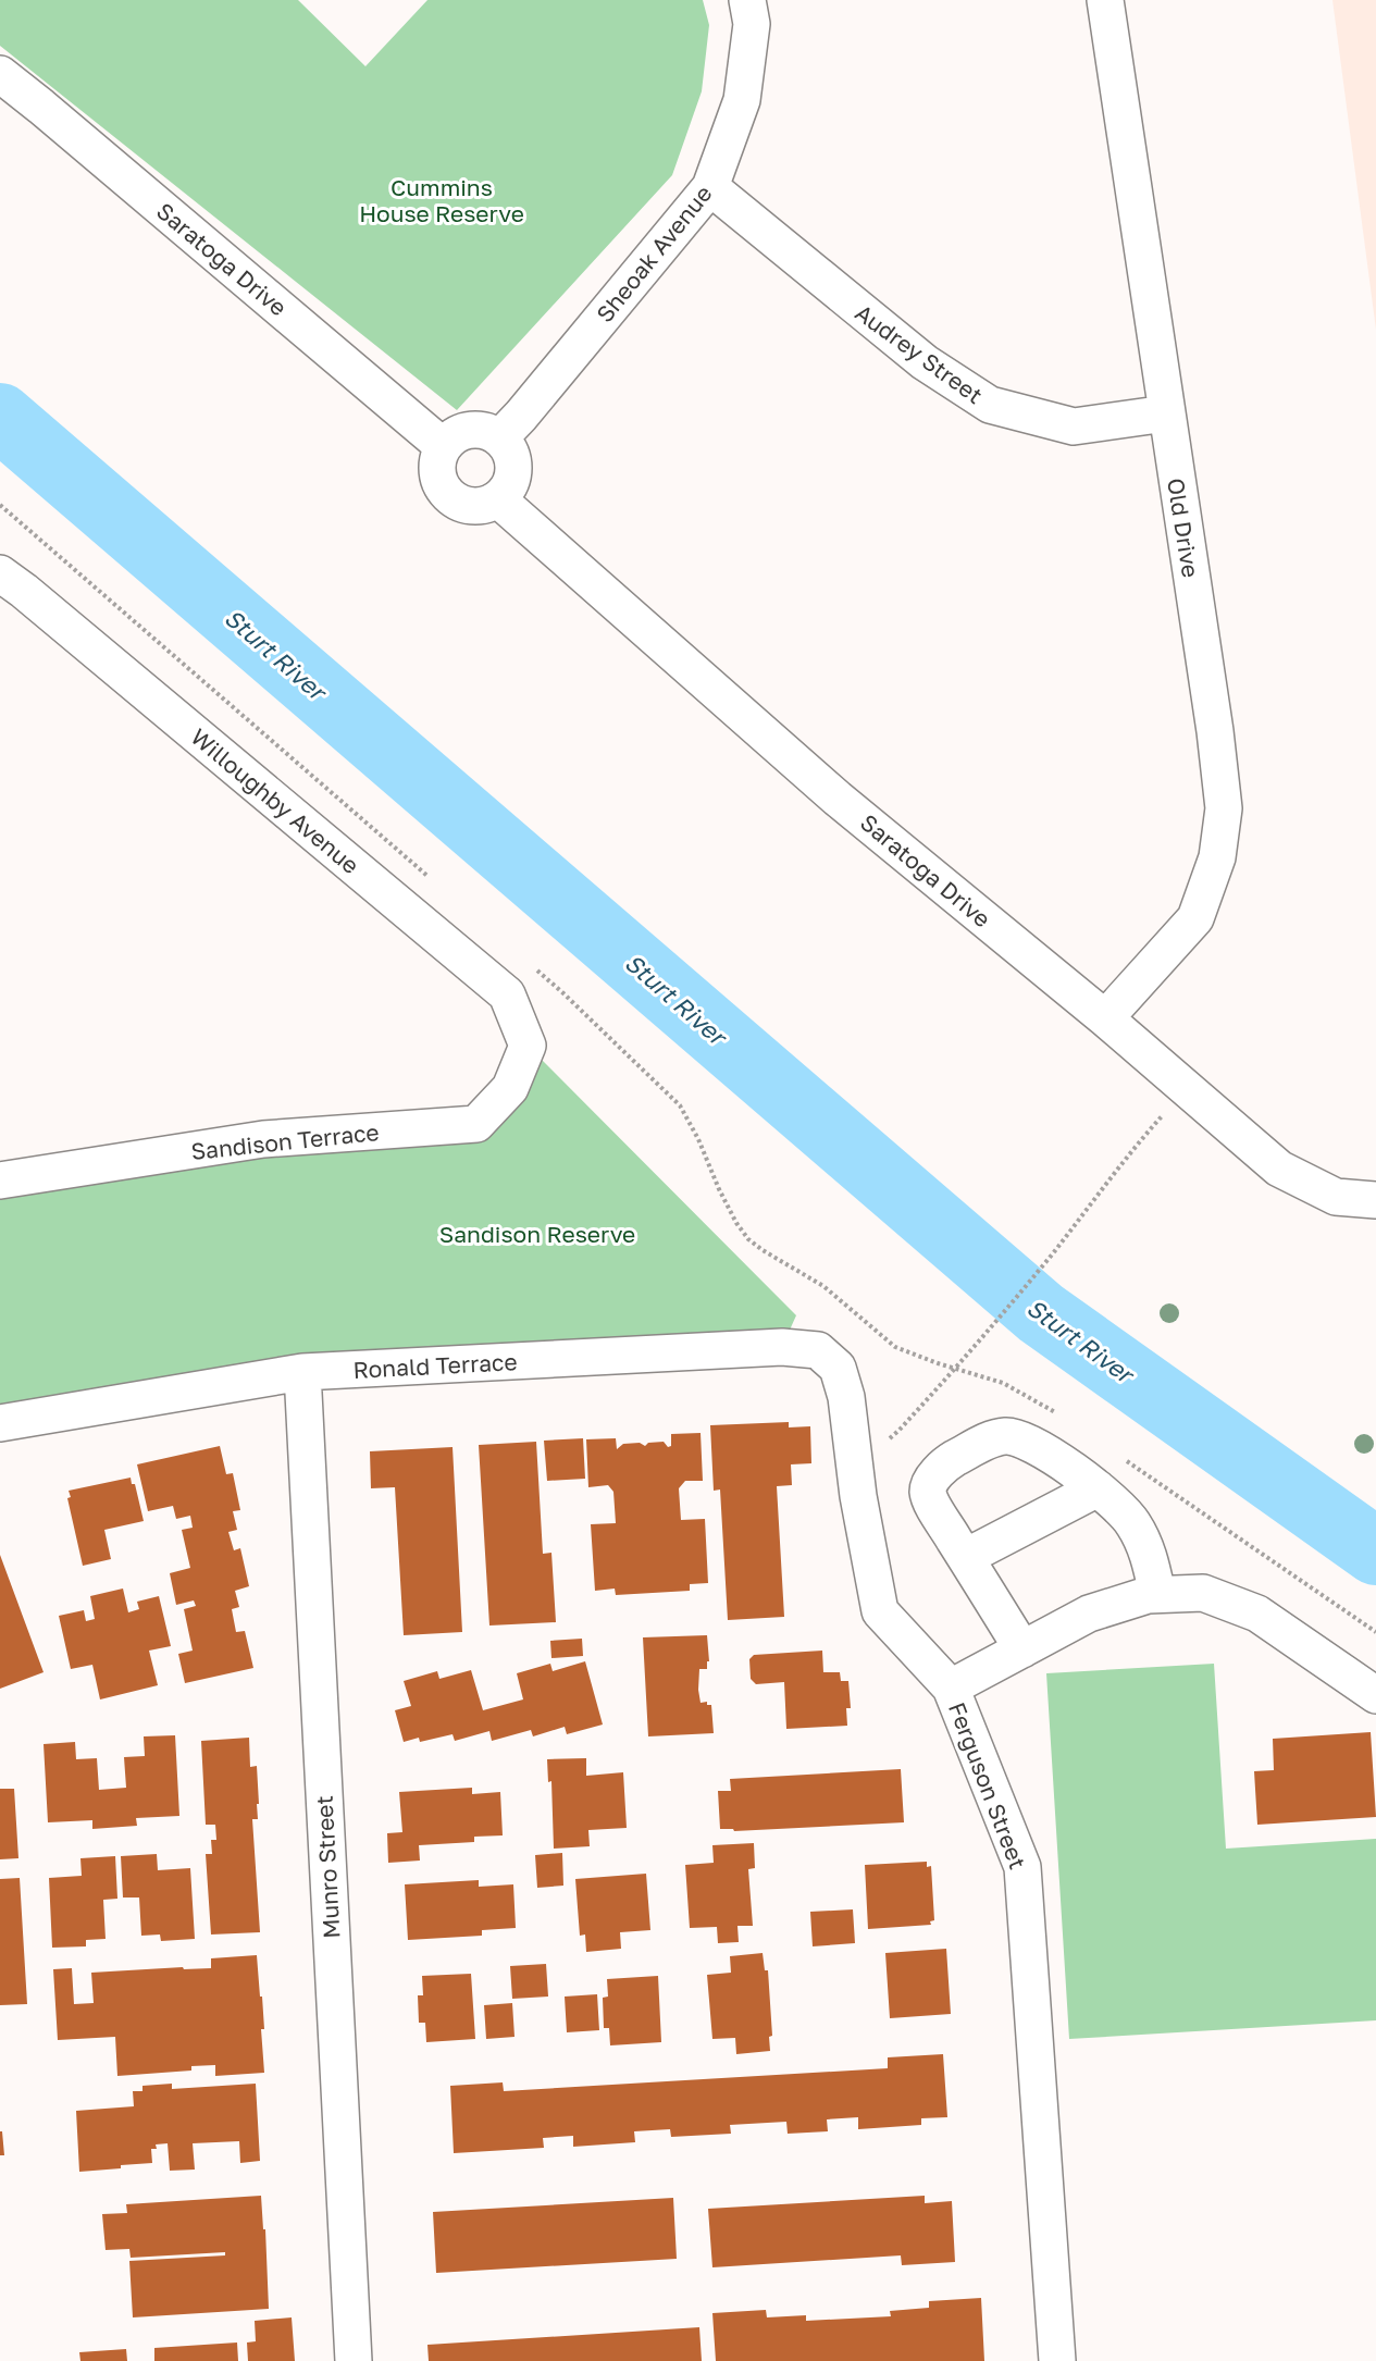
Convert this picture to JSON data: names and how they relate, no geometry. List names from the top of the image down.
{
  "streets": {
    "street": [
      "Sheoak Avenue",
      "Saratoga Drive",
      "Audrey Street",
      "Old Drive",
      "Willoughby Avenue",
      "Sandison Terrace",
      "Ronald Terrace",
      "Ferguson Street",
      "Munro Street"
    ]
  },
  "crossings": [
    ["Sheoak Avenue", "Saratoga Drive"],
    ["Sheoak Avenue", "Audrey Street"],
    ["Saratoga Drive", "Old Drive"],
    ["Audrey Street", "Old Drive"],
    ["Willoughby Avenue", "Sandison Terrace"],
    ["Ronald Terrace", "Ferguson Street"],
    ["Ronald Terrace", "Munro Street"]
  ],
  "water": ["Sturt River"],
  "parks": ["Cummins House Reserve", "Sandison Reserve"]
}
